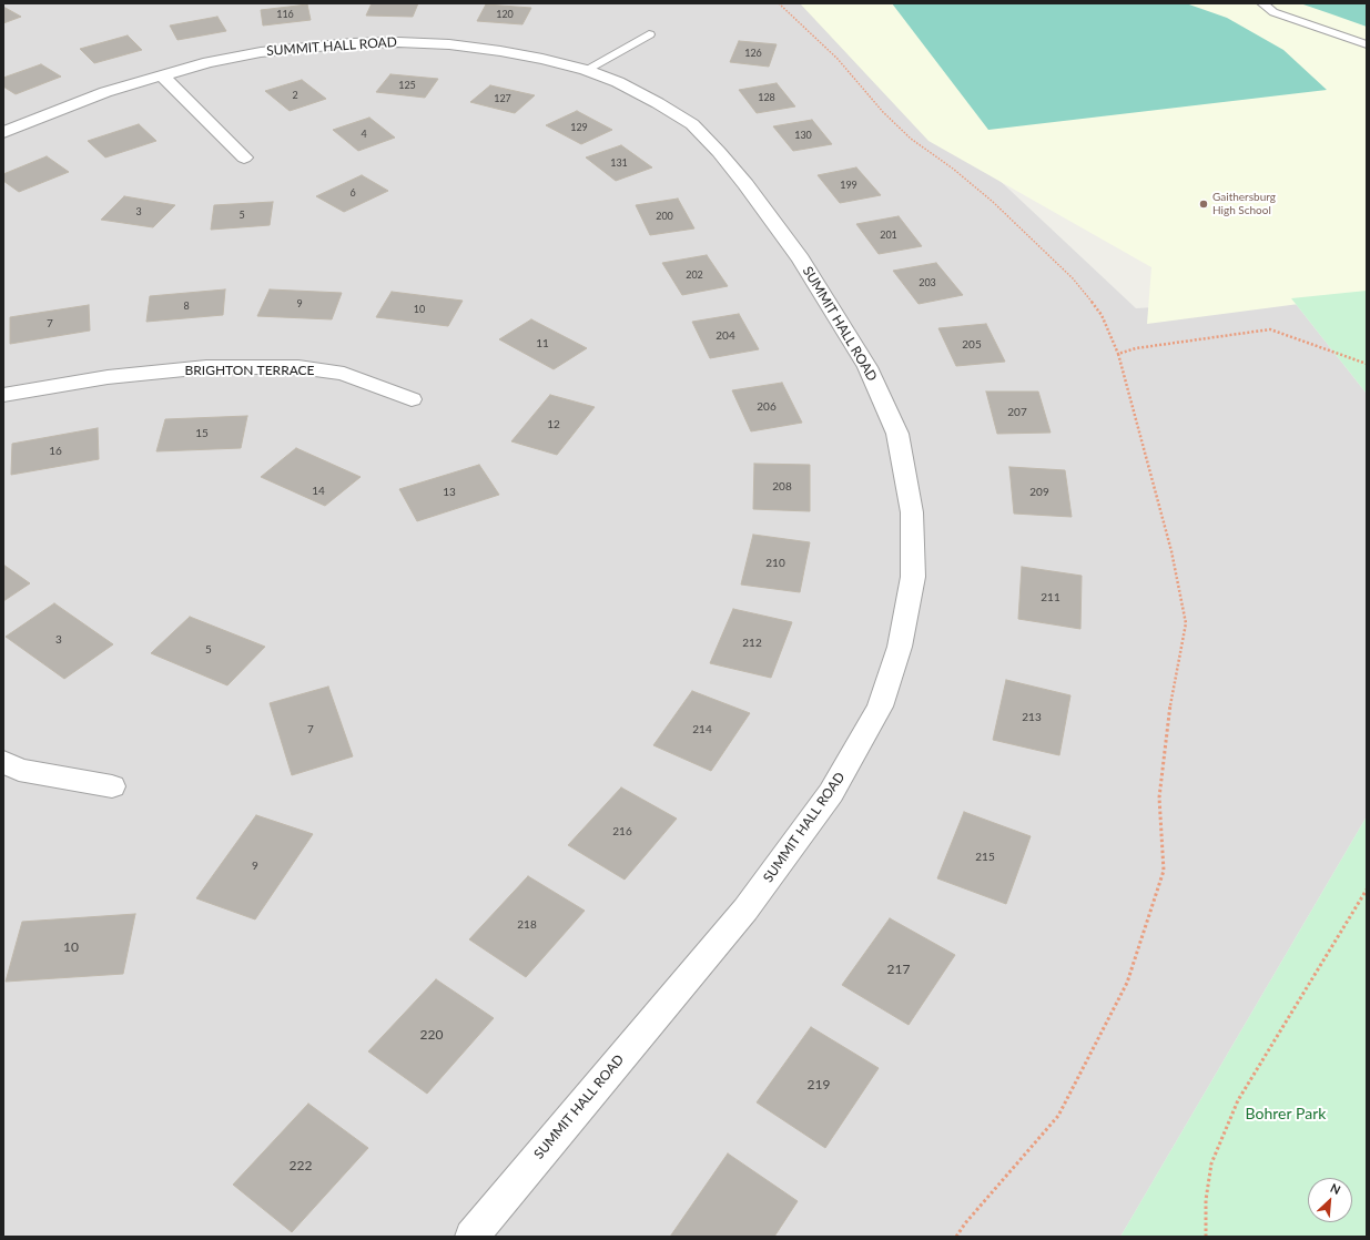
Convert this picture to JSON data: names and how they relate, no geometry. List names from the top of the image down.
{
  "streets": {
    "street": ["SUMMIT HALL ROAD", "BRIGHTON TERRACE"]
  },
  "parks": ["Bohrer Park"],
  "places": ["Gaithersburg High School"],
  "house_numbers": [
    "116",
    "120",
    "126",
    "125",
    "2",
    "128",
    "127",
    "129",
    "4",
    "130",
    "131",
    "199",
    "6",
    "3",
    "5",
    "200",
    "201",
    "202",
    "203",
    "9",
    "8",
    "10",
    "7",
    "204",
    "11",
    "205",
    "206",
    "207",
    "12",
    "15",
    "16",
    "208",
    "14",
    "13",
    "209",
    "210",
    "211",
    "3",
    "212",
    "5",
    "213",
    "7",
    "214",
    "216",
    "215",
    "9",
    "218",
    "10",
    "217",
    "220",
    "219",
    "222"
  ],
  "north": "top right"
}
